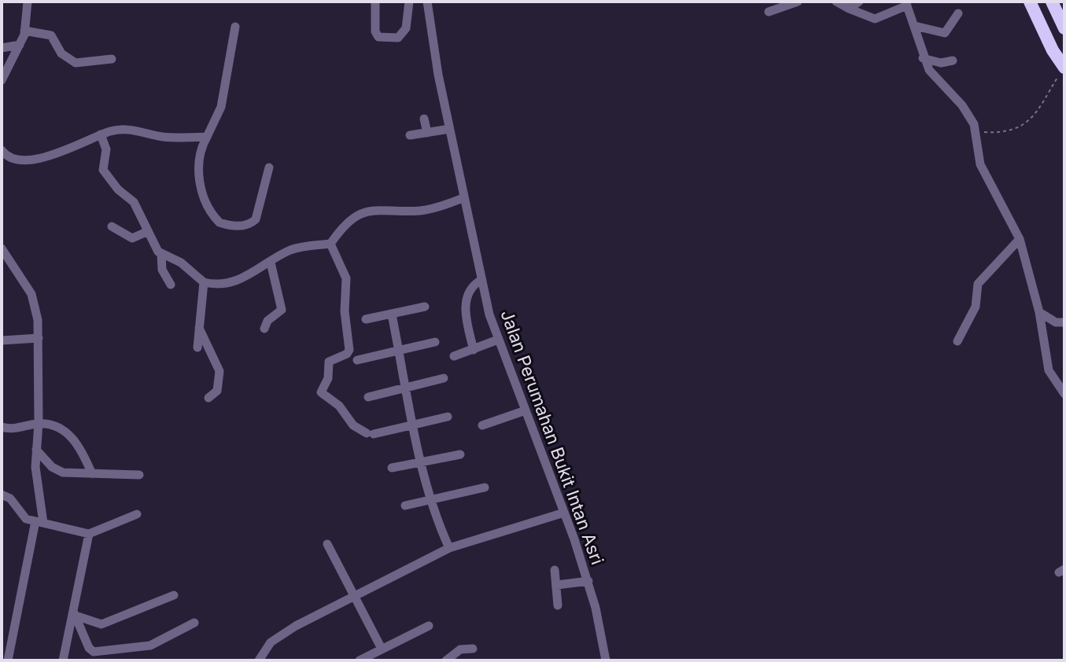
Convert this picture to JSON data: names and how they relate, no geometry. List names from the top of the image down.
{
  "streets": {
    "street": ["Jalan Perumahan Bukit Intan Asri"]
  }
}
